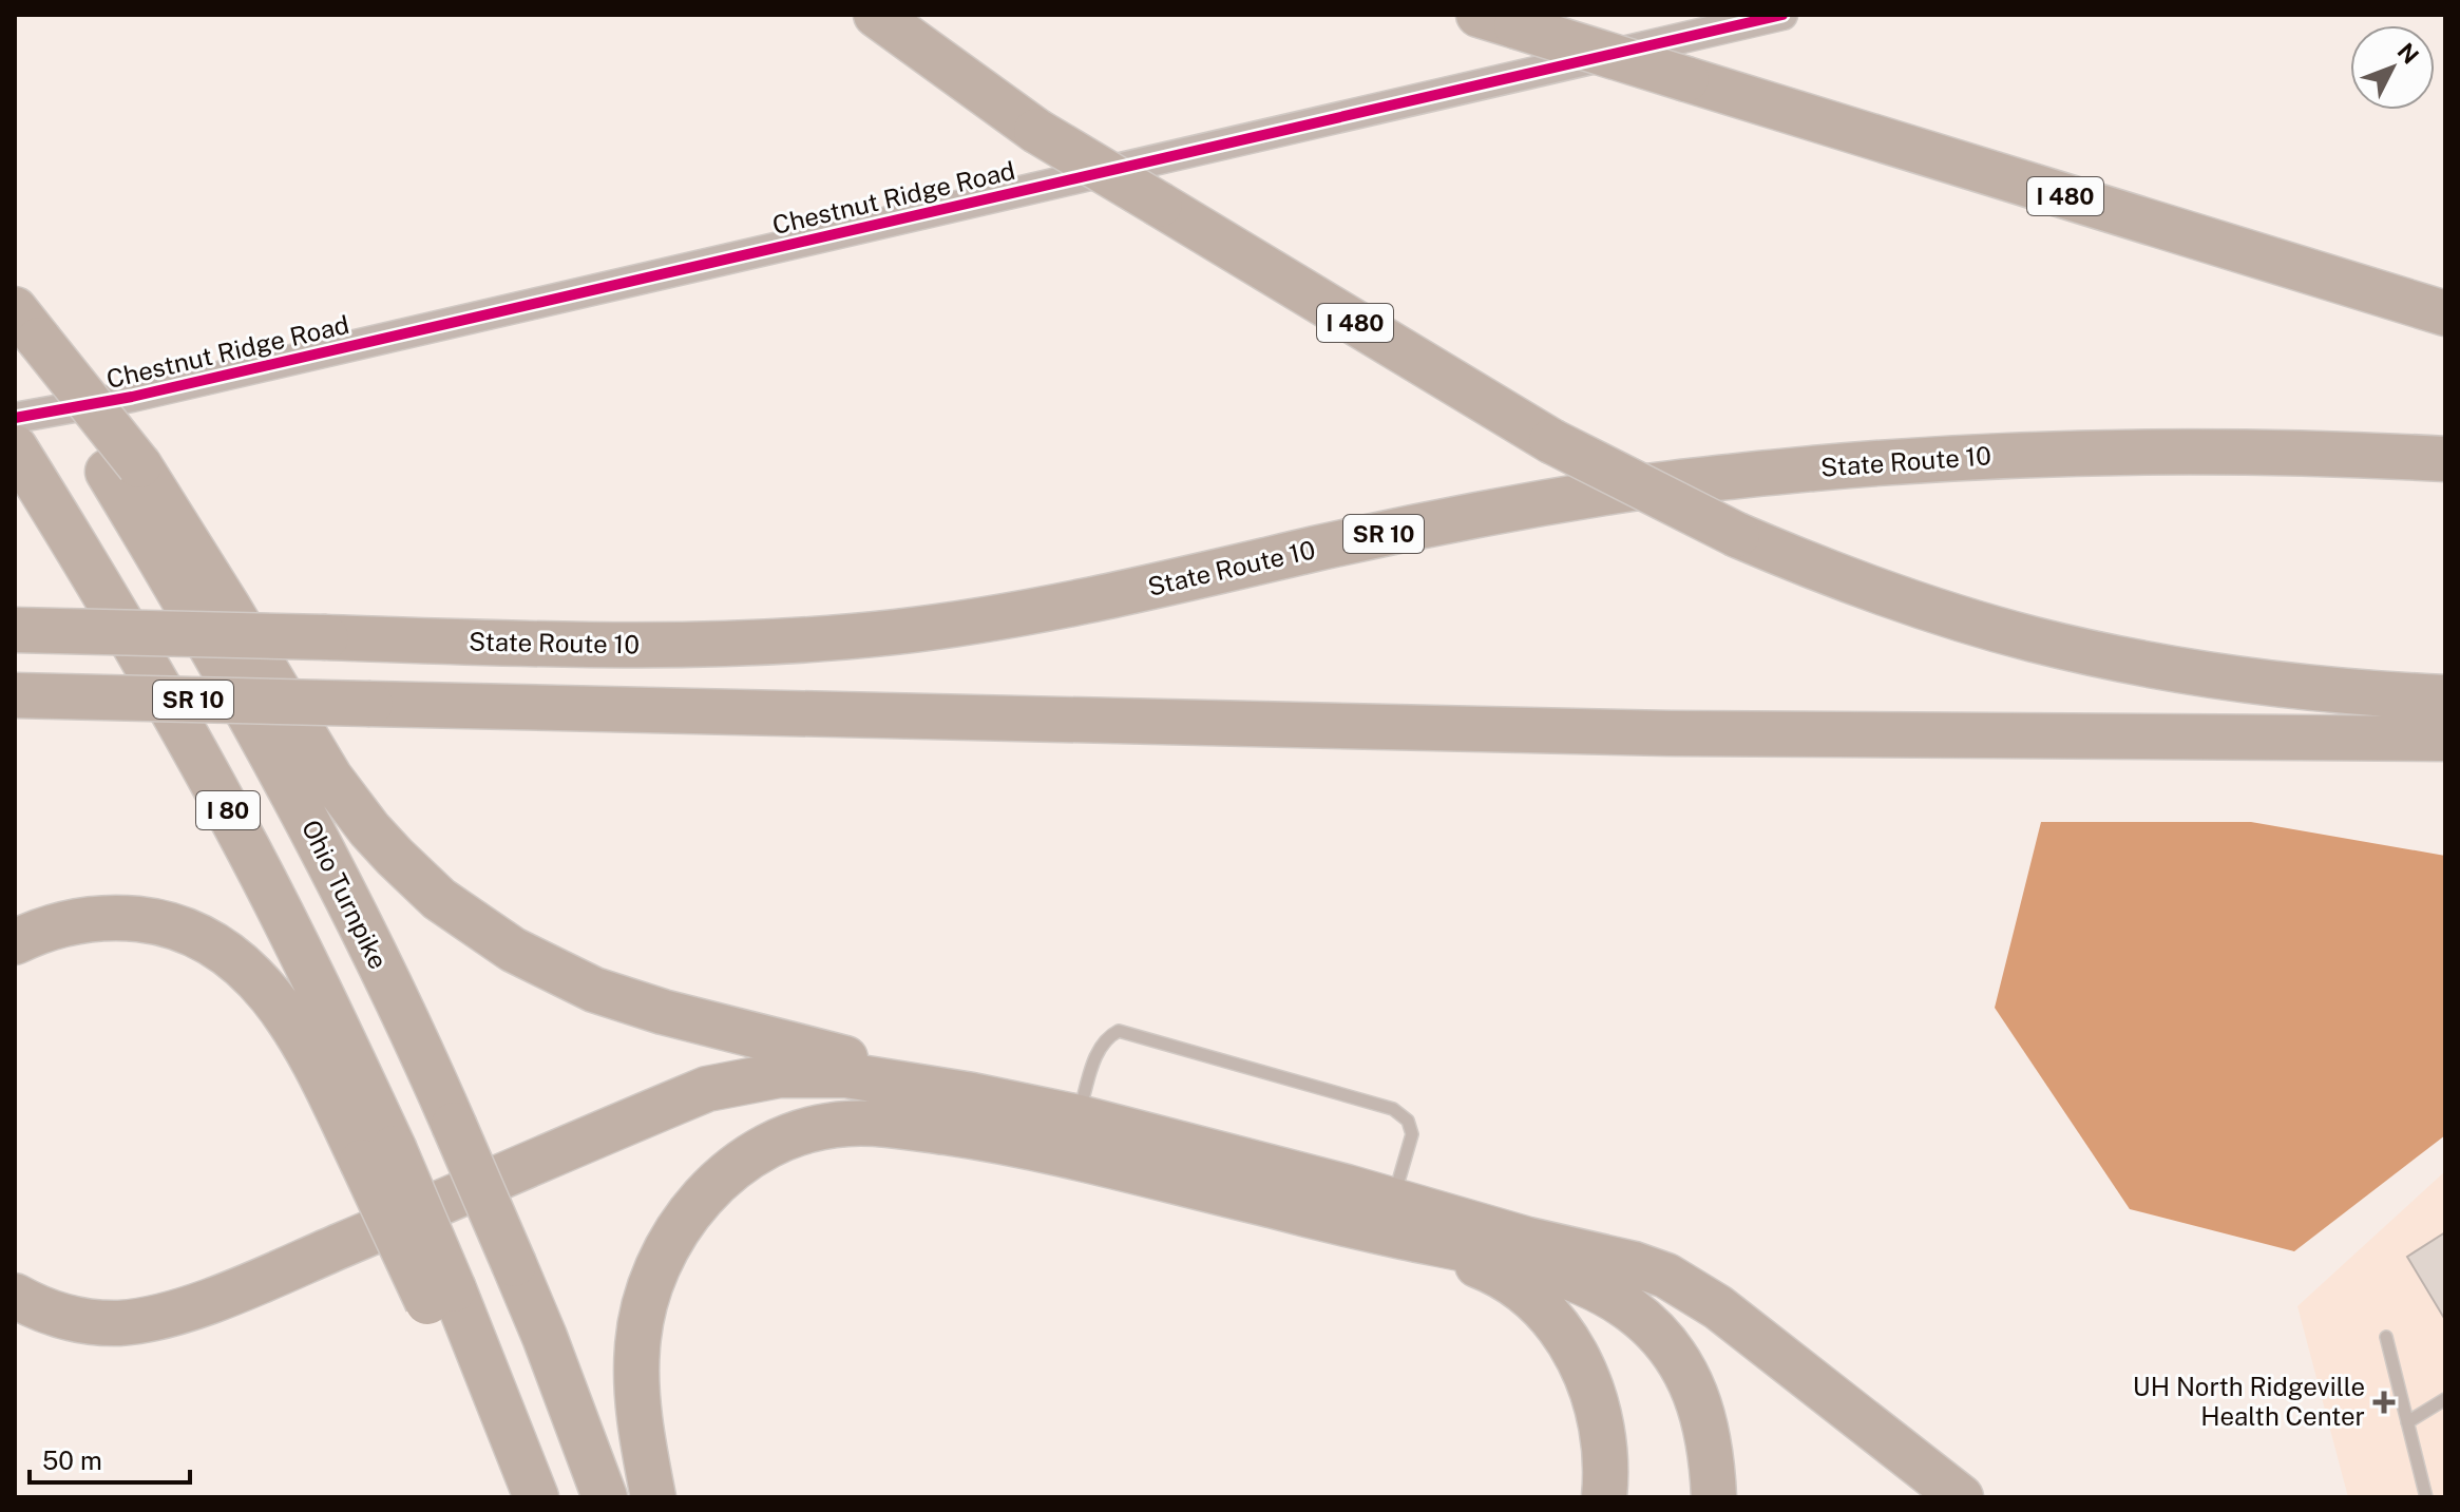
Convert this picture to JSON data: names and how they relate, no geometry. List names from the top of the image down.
{
  "streets": {
    "highway": [
      "I 480",
      "State Route 10",
      "SR 10",
      "I 80",
      "Ohio Turnpike"
    ],
    "street": ["Chestnut Ridge Road"]
  },
  "places": {
    "health": ["UH North Ridgeville Health Center"]
  },
  "scale_bar": "50 m",
  "north": "top right"
}
